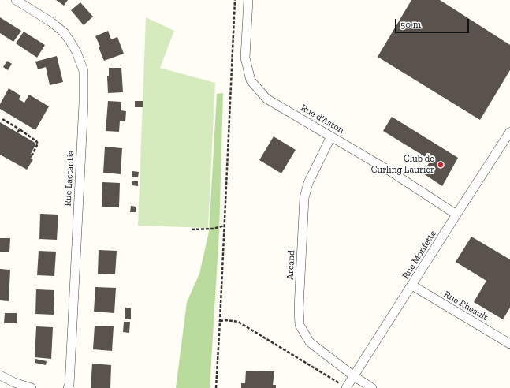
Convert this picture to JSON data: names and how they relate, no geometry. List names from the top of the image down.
{
  "streets": {
    "street": [
      "Rue d'Aston",
      "Rue Lactantia",
      "Rue Monfette",
      "Arcand",
      "Rue Rheault"
    ]
  },
  "crossings": [
    ["Rue d'Aston", "Rue Monfette"],
    ["Rue d'Aston", "Arcand"],
    ["Rue Monfette", "Arcand"],
    ["Rue Monfette", "Rue Rheault"]
  ],
  "places": ["Club de Curling Laurier"],
  "scale_bar": "50 m"
}
